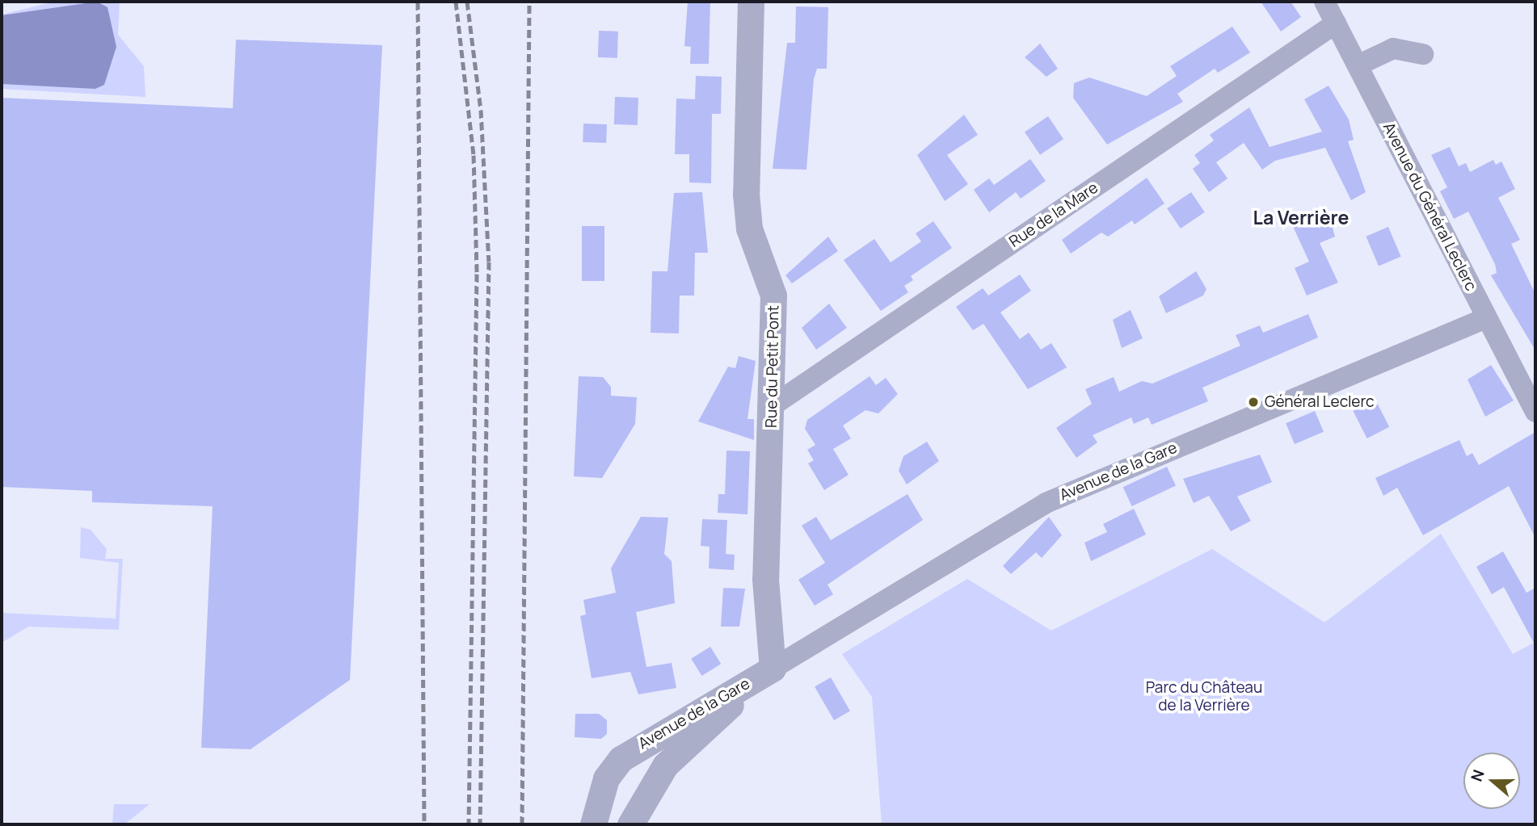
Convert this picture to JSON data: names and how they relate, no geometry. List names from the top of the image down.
{
  "streets": {
    "street": [
      "Avenue du Général Leclerc",
      "Rue de la Mare",
      "Rue du Petit Pont",
      "Avenue de la Gare"
    ]
  },
  "crossings": [
    ["Avenue du Général Leclerc", "Rue de la Mare"],
    ["Avenue du Général Leclerc", "Avenue de la Gare"],
    ["Rue de la Mare", "Rue du Petit Pont"],
    ["Rue du Petit Pont", "Avenue de la Gare"]
  ],
  "districts": ["La Verrière"],
  "parks": ["Parc du Château de la Verrière"],
  "places": ["Général Leclerc"],
  "north": "left"
}
